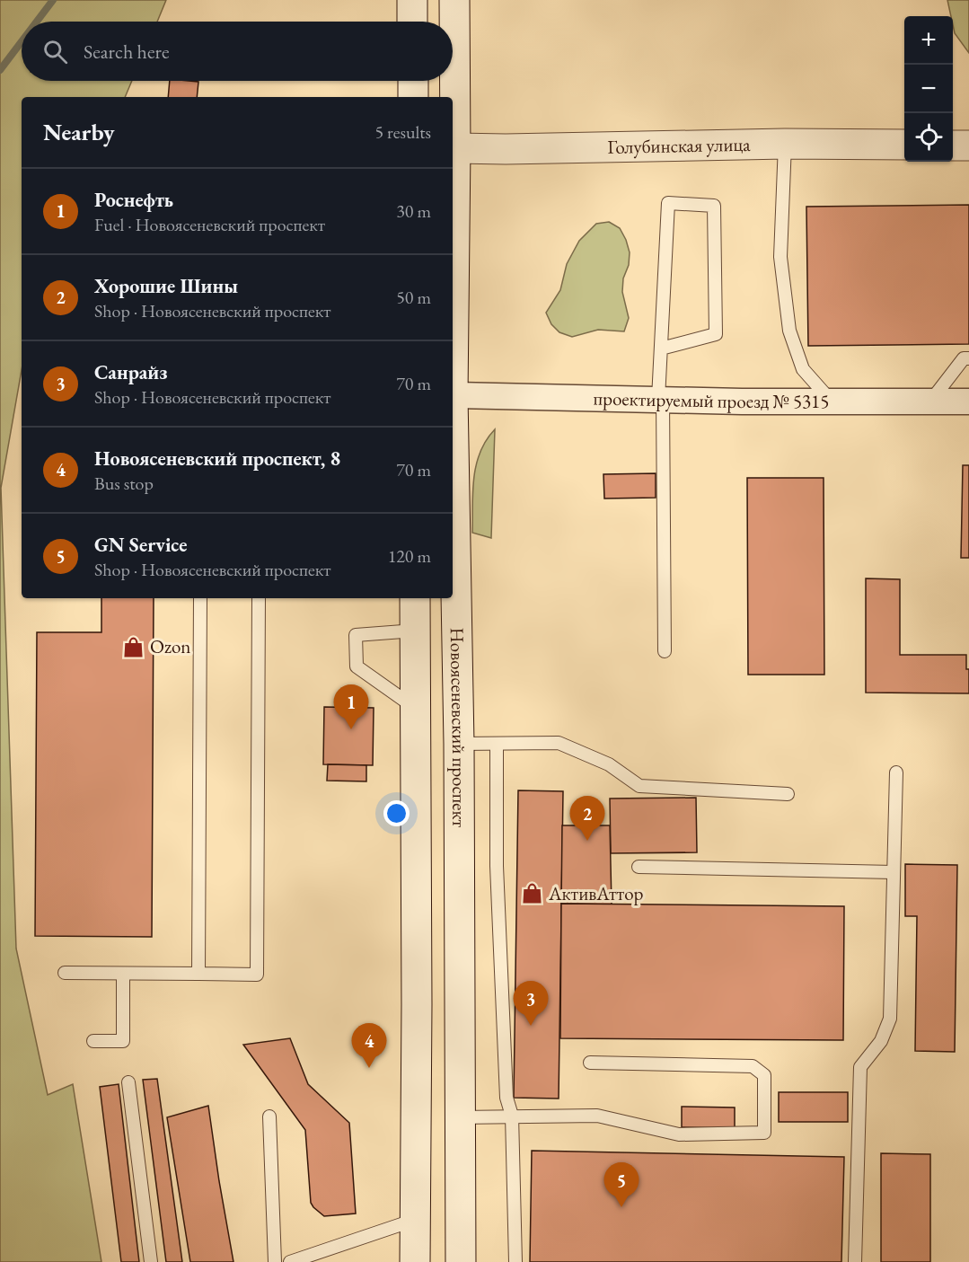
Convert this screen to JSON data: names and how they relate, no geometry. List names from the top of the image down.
{
  "streets": {
    "main road": ["Голубинская улица", "Новоясеневский проспект"],
    "street": ["проектируемый проезд № 5315"]
  },
  "crossings": [
    ["Голубинская улица", "Новоясеневский проспект"],
    ["проектируемый проезд № 5315", "Новоясеневский проспект"]
  ],
  "places": {
    "shop": ["Ozon", "АктивАттор"]
  },
  "page": {
    "map_buttons": ["+", "−"],
    "search": "Search here",
    "heading": ["Nearby", "5 results"],
    "list": [
      {
        "mark": "1",
        "name": "Роснефть",
        "note": "Fuel · Новоясеневский проспект",
        "value": "30 m"
      },
      {
        "mark": "2",
        "name": "Хорошие Шины",
        "note": "Shop · Новоясеневский проспект",
        "value": "50 m"
      },
      {
        "mark": "3",
        "name": "Санрайз",
        "note": "Shop · Новоясеневский проспект",
        "value": "70 m"
      },
      {
        "mark": "4",
        "name": "Новоясеневский проспект, 8",
        "note": "Bus stop",
        "value": "70 m"
      },
      {
        "mark": "5",
        "name": "GN Service",
        "note": "Shop · Новоясеневский проспект",
        "value": "120 m"
      }
    ],
    "pins": [
      "1",
      "2",
      "3",
      "4",
      "5"
    ]
  }
}
